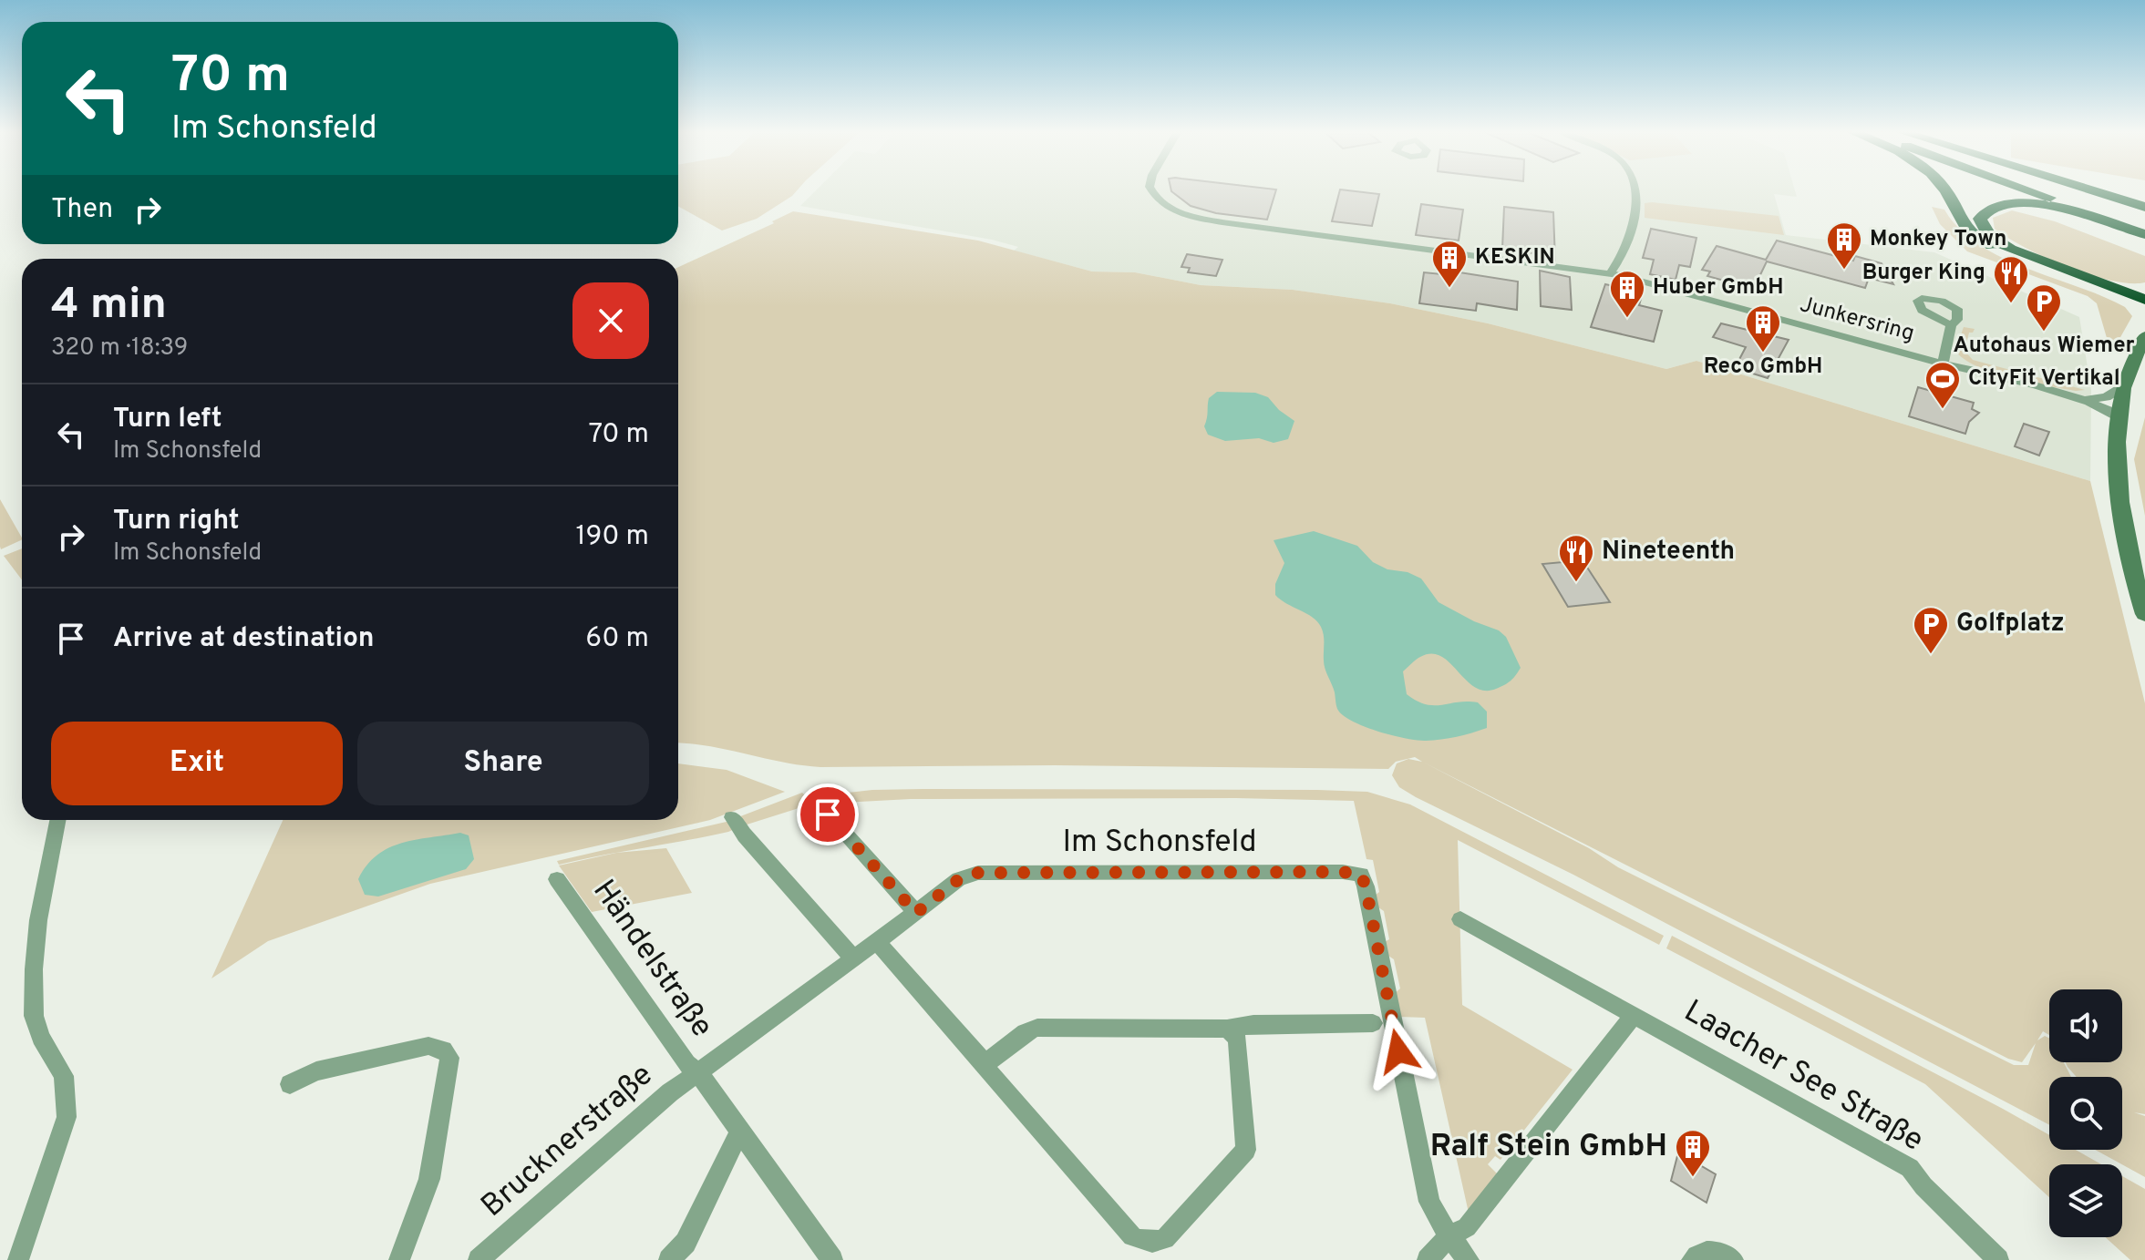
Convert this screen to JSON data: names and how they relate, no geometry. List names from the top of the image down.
{
  "streets": {
    "street": [
      "Junkersring",
      "Im Schonsfeld",
      "Händelstraße",
      "Laacher See Straße",
      "Brucknerstraße"
    ]
  },
  "crossings": [
    ["Im Schonsfeld", "Händelstraße"],
    ["Händelstraße", "Brucknerstraße"]
  ],
  "places": {
    "building": [
      "Monkey Town",
      "KESKIN",
      "Huber GmbH",
      "Reco GmbH",
      "Ralf Stein GmbH"
    ],
    "restaurant": ["Burger King", "Nineteenth"],
    "parking": ["Autohaus Wiemer", "Golfplatz"],
    "sports": ["CityFit Vertikal"]
  },
  "page": {
    "turn": ["70 m", "Im Schonsfeld"],
    "then": "Then",
    "heading": ["4 min", "320 m · 18:39"],
    "list": [
      {
        "name": "Turn left",
        "note": "Im Schonsfeld",
        "value": "70 m"
      },
      {
        "name": "Turn right",
        "note": "Im Schonsfeld",
        "value": "190 m"
      },
      {
        "name": "Arrive at destination",
        "value": "60 m"
      }
    ],
    "buttons": ["Exit", "Share"]
  }
}
